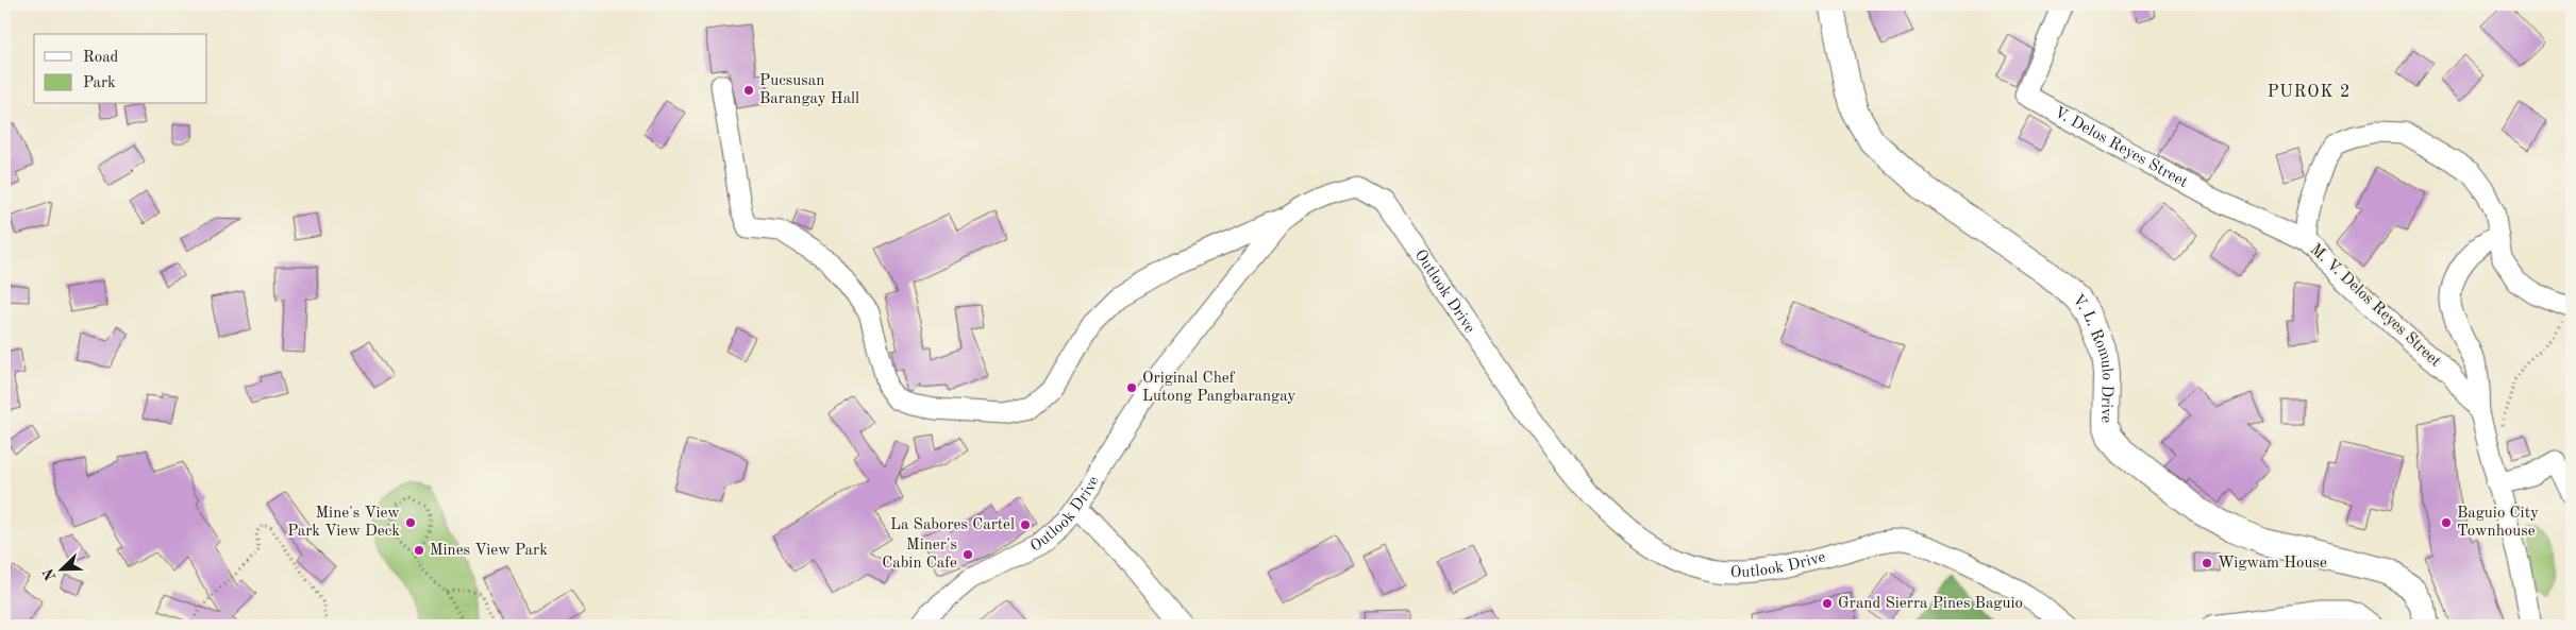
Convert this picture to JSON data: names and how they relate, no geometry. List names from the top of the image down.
{
  "streets": {
    "main road": ["V. L. Romulo Drive"],
    "street": ["V. Delos Reyes Street", "Outlook Drive", "M. V. Delos Reyes Street"]
  },
  "crossings": [
    ["V. Delos Reyes Street", "M. V. Delos Reyes Street"]
  ],
  "districts": ["PUROK 2"],
  "places": [
    "Pucsusan Barangay Hall",
    "Original Chef Lutong Pangbarangay",
    "Mine's View Park View Deck",
    "Baguio City Townhouse",
    "La Sabores Cartel",
    "Mines View Park",
    "Miner's Cabin Cafe",
    "Wigwam House",
    "Grand Sierra Pines Baguio"
  ],
  "legend": ["Road", "Park"],
  "north": "bottom left"
}
